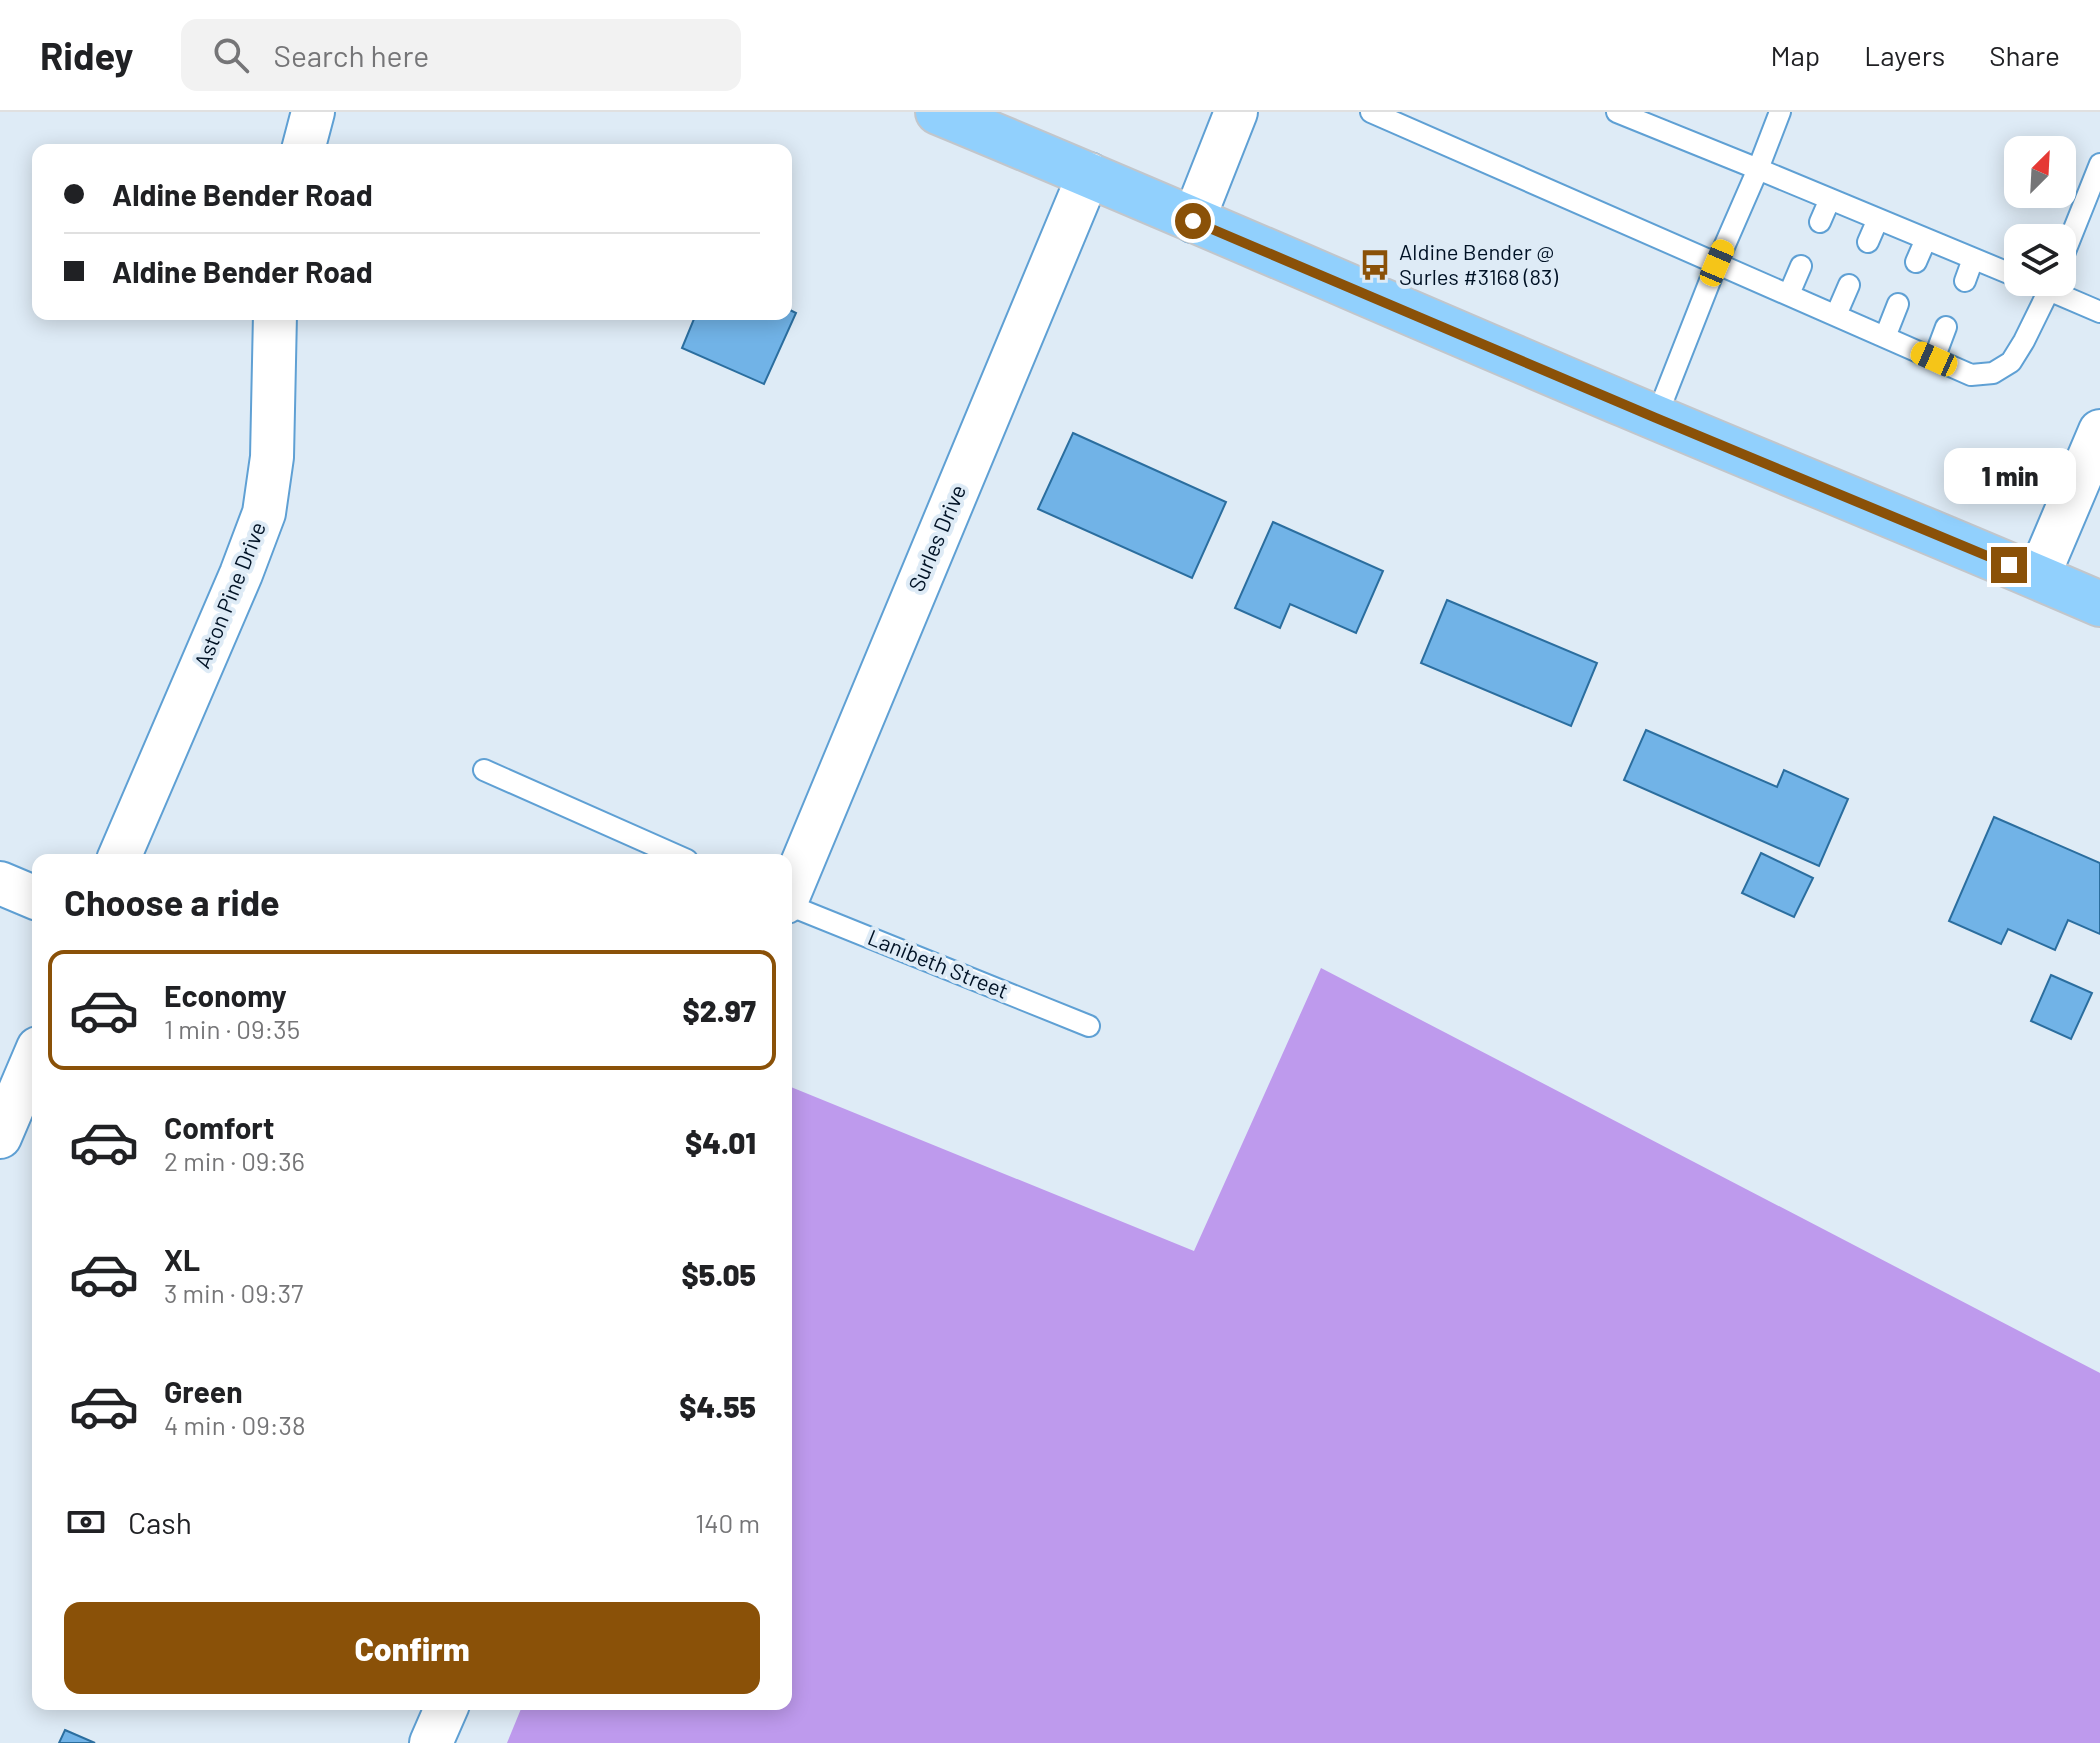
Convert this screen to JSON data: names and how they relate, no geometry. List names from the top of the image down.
{
  "streets": {
    "street": ["Surles Drive", "Aston Pine Drive"],
    "lane": ["Lanibeth Street"]
  },
  "places": {
    "bus stop": ["Aldine Bender @ Surles #3168 (83)"]
  },
  "north": "top right",
  "page": {
    "header": "Ridey",
    "search": "Search here",
    "nav": ["Map", "Layers", "Share"],
    "banner": ["Aldine Bender Road", "Aldine Bender Road"],
    "bubble": "1 min",
    "heading": "Choose a ride",
    "list": [
      {
        "name": "Economy",
        "note": "1 min · 09:35",
        "value": "$2.97"
      },
      {
        "name": "Comfort",
        "note": "2 min · 09:36",
        "value": "$4.01"
      },
      {
        "name": "XL",
        "note": "3 min · 09:37",
        "value": "$5.05"
      },
      {
        "name": "Green",
        "note": "4 min · 09:38",
        "value": "$4.55"
      }
    ],
    "pay": ["Cash", "140 m"],
    "buttons": "Confirm"
  }
}
